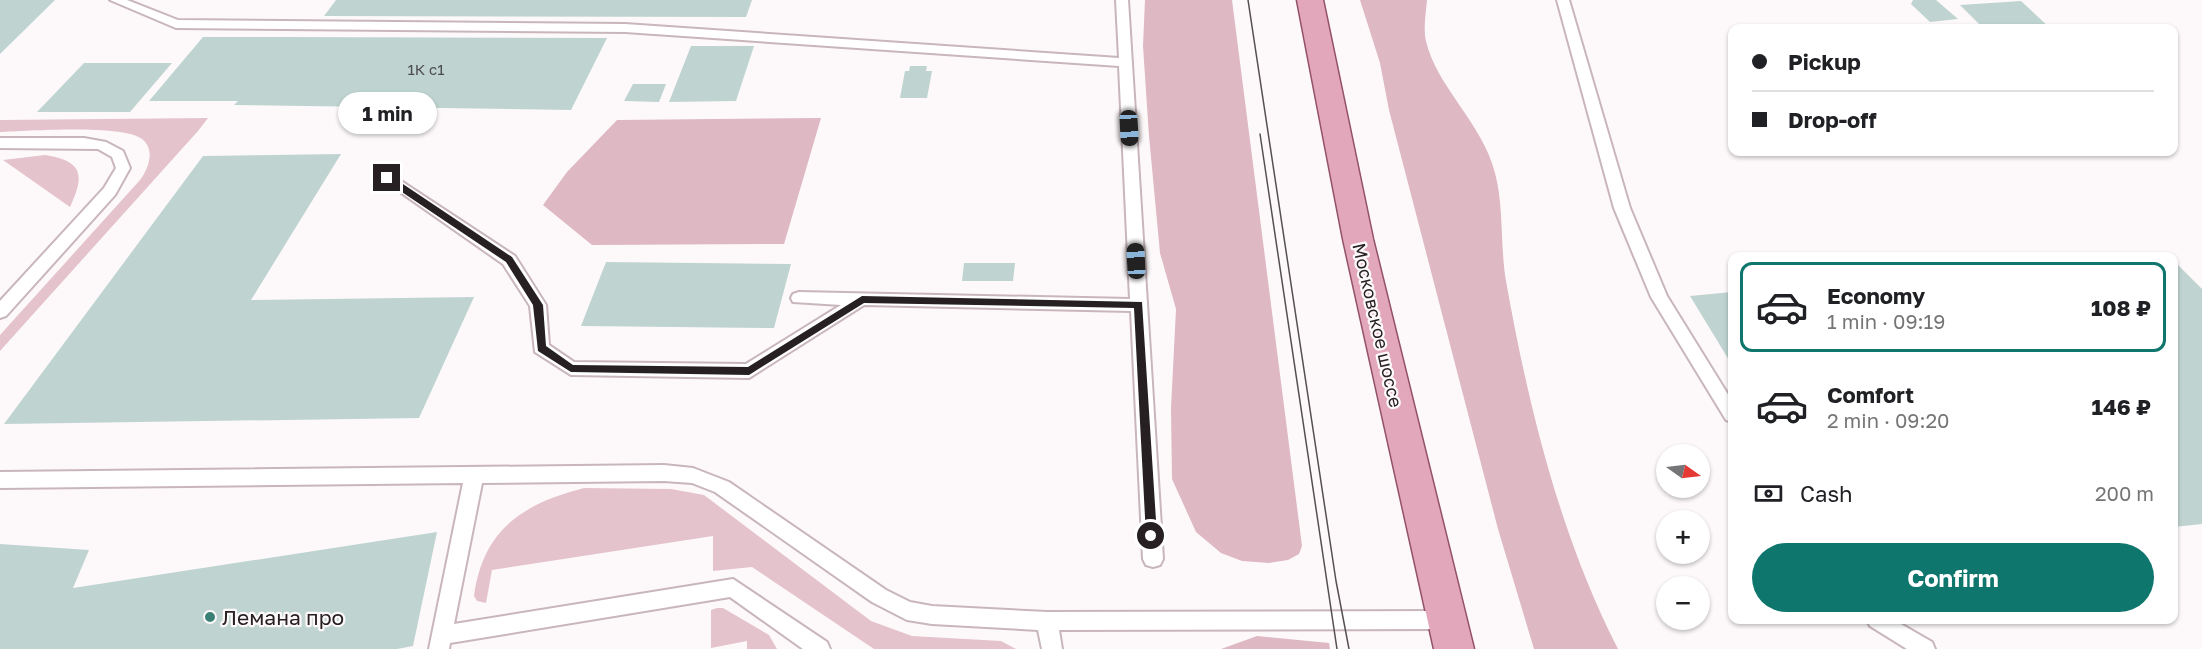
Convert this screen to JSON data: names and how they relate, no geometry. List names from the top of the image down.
{
  "streets": {
    "main road": ["Московское шоссе"]
  },
  "places": ["Лемана про"],
  "house_numbers": ["1К с1"],
  "north": "right",
  "page": {
    "banner": ["Pickup", "Drop-off"],
    "bubble": "1 min",
    "list": [
      {
        "name": "Economy",
        "note": "1 min · 09:19",
        "value": "108 ₽"
      },
      {
        "name": "Comfort",
        "note": "2 min · 09:20",
        "value": "146 ₽"
      }
    ],
    "map_buttons": ["+", "−"],
    "pay": ["Cash", "200 m"],
    "buttons": "Confirm"
  }
}
